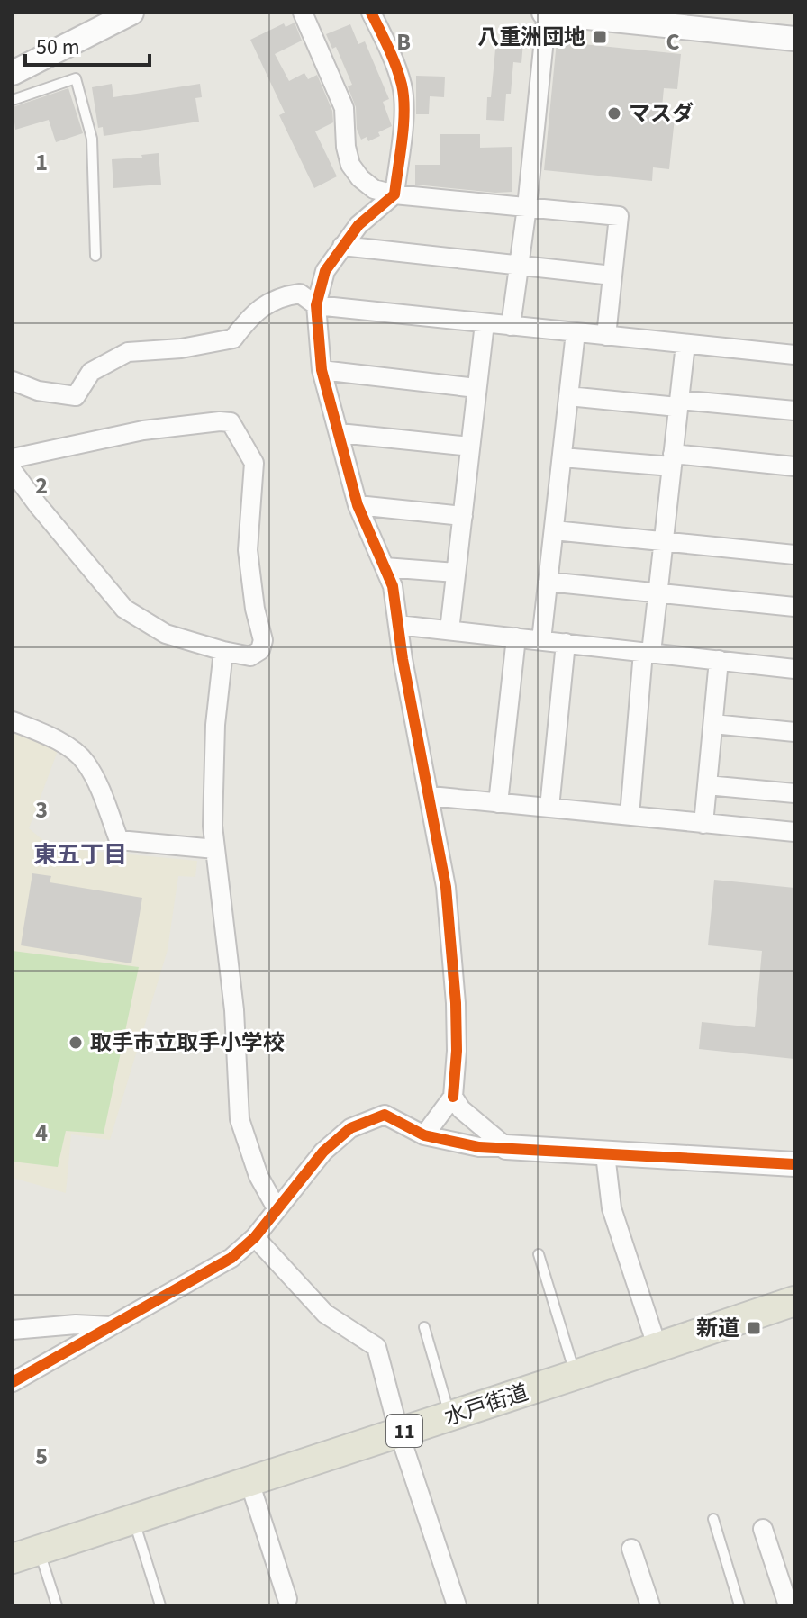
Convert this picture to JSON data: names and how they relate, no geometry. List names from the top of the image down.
{
  "streets": {
    "main road": ["水戸街道", "11"]
  },
  "districts": ["東五丁目"],
  "places": {
    "transit": ["八重洲団地", "新道"],
    "other": ["マスダ", "取手市立取手小学校"]
  },
  "scale_bar": "50 m",
  "grid": {
    "columns": ["B", "C"],
    "rows": [
      "1",
      "2",
      "3",
      "4",
      "5"
    ]
  }
}
